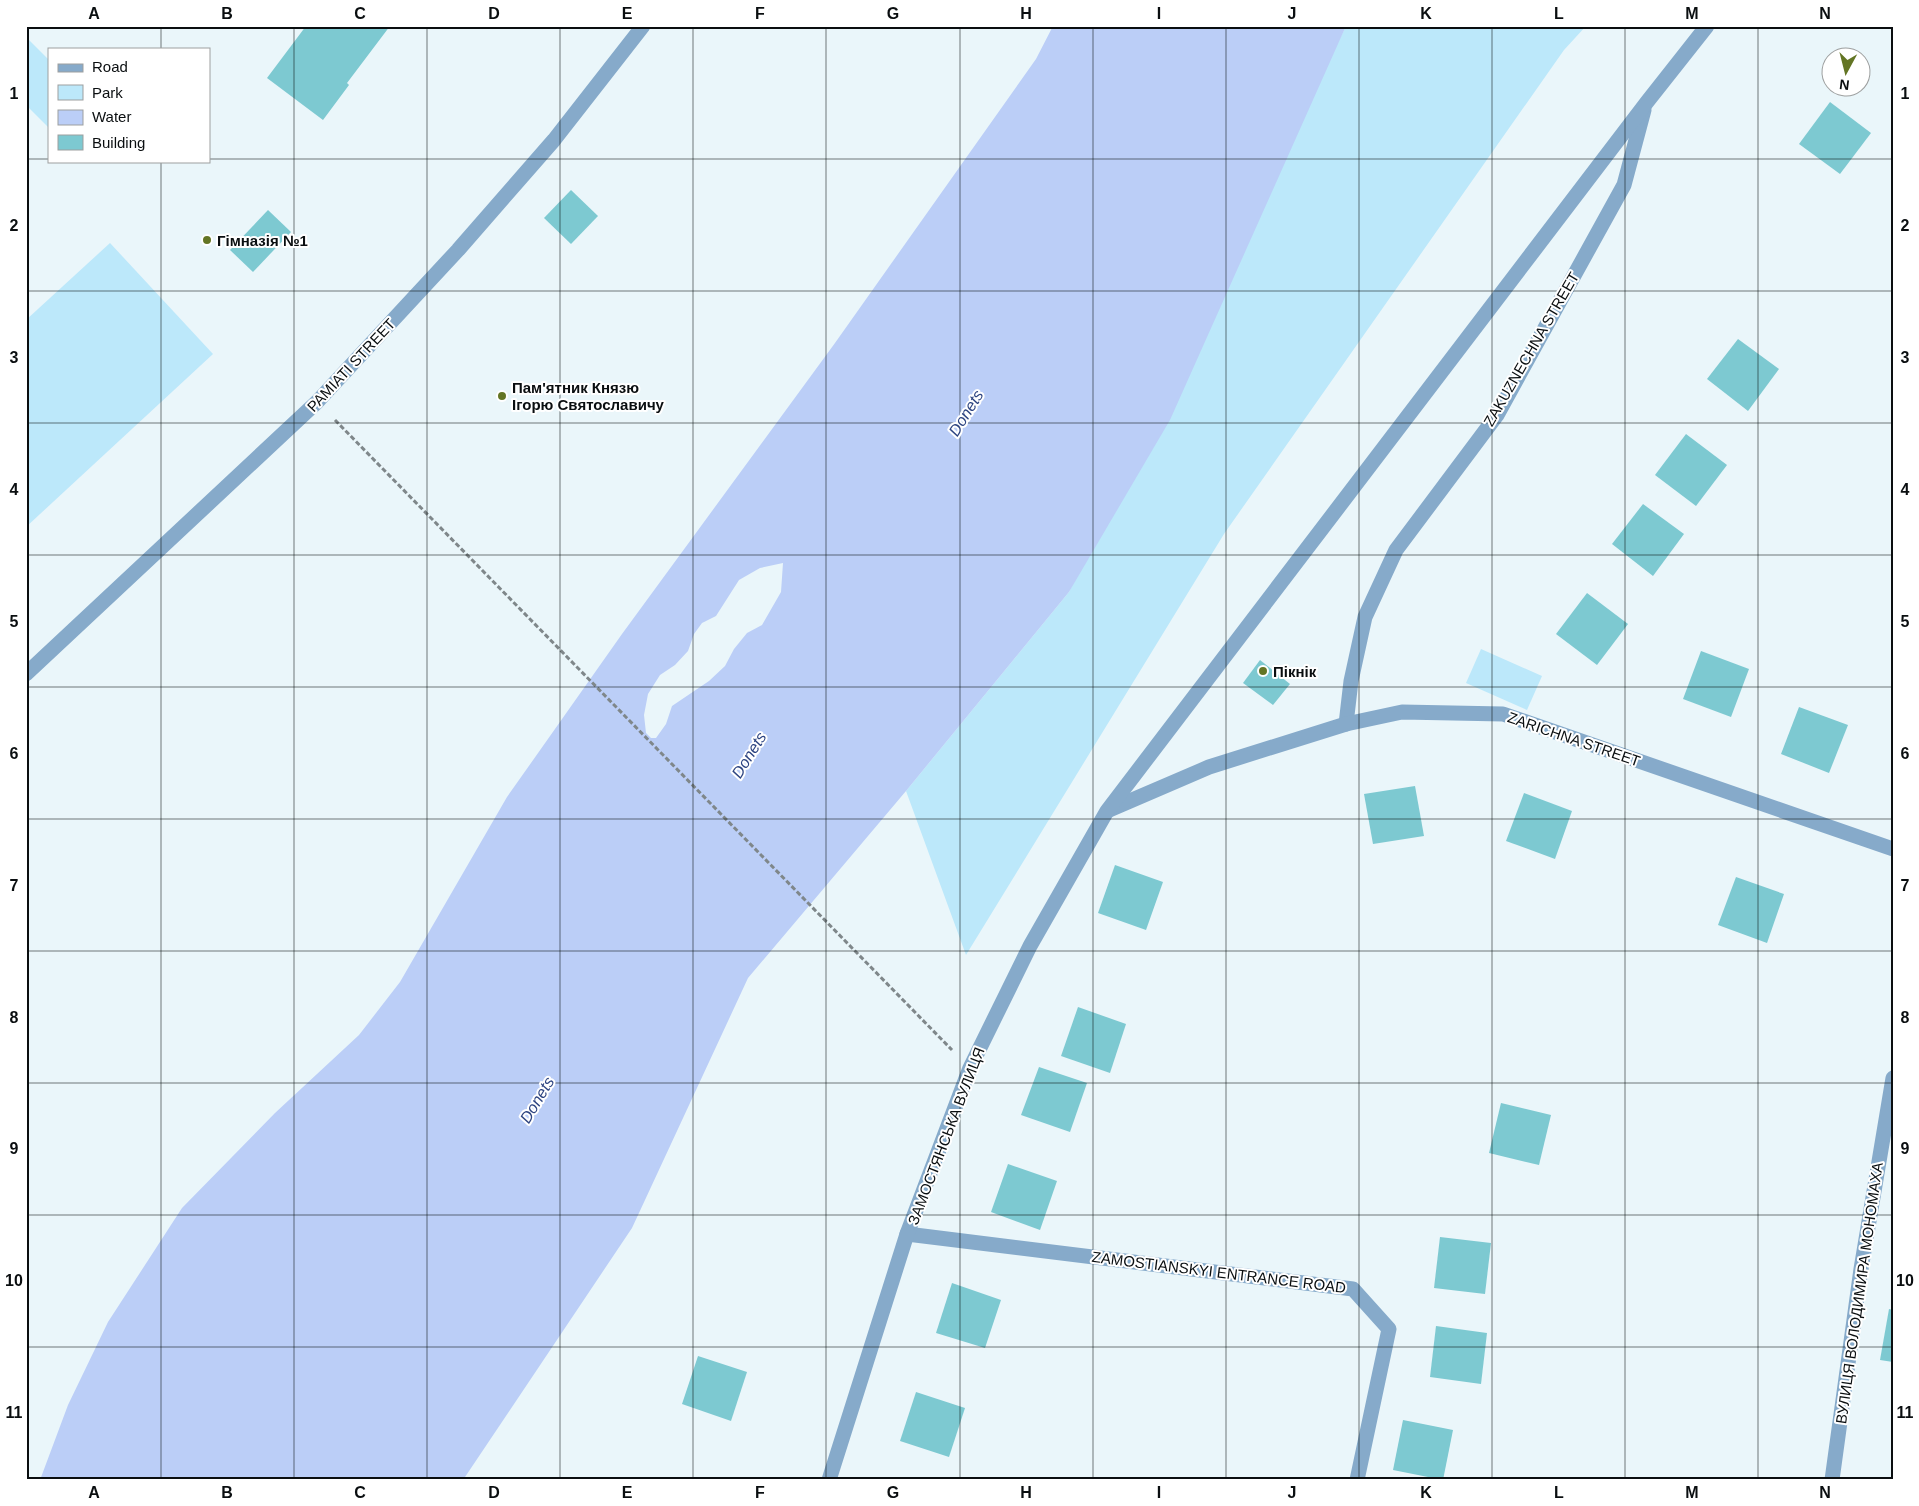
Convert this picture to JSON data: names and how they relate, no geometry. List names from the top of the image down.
{
  "streets": {
    "street": [
      "ZAKUZNECHNA STREET",
      "PAMIATI STREET",
      "ZARICHNA STREET",
      "ЗАМОСТЯНСЬКА ВУЛИЦЯ",
      "ZAMOSTIANSKYI ENTRANCE ROAD",
      "ВУЛИЦЯ ВОЛОДИМИРА МОНОМАХА"
    ]
  },
  "crossings": [
    ["ZAKUZNECHNA STREET", "ZARICHNA STREET"],
    ["ZAKUZNECHNA STREET", "ЗАМОСТЯНСЬКА ВУЛИЦЯ"],
    ["ZARICHNA STREET", "ЗАМОСТЯНСЬКА ВУЛИЦЯ"],
    ["ЗАМОСТЯНСЬКА ВУЛИЦЯ", "ZAMOSTIANSKYI ENTRANCE ROAD"]
  ],
  "water": ["Donets"],
  "places": ["Гімназія №1", "Пам'ятник Князю Ігорю Святославичу", "Пікнік"],
  "legend": [
    "Road",
    "Park",
    "Water",
    "Building"
  ],
  "north": "bottom",
  "grid": {
    "columns": [
      "A",
      "B",
      "C",
      "D",
      "E",
      "F",
      "G",
      "H",
      "I",
      "J",
      "K",
      "L",
      "M",
      "N"
    ],
    "rows": [
      "1",
      "2",
      "3",
      "4",
      "5",
      "6",
      "7",
      "8",
      "9",
      "10",
      "11"
    ]
  }
}
